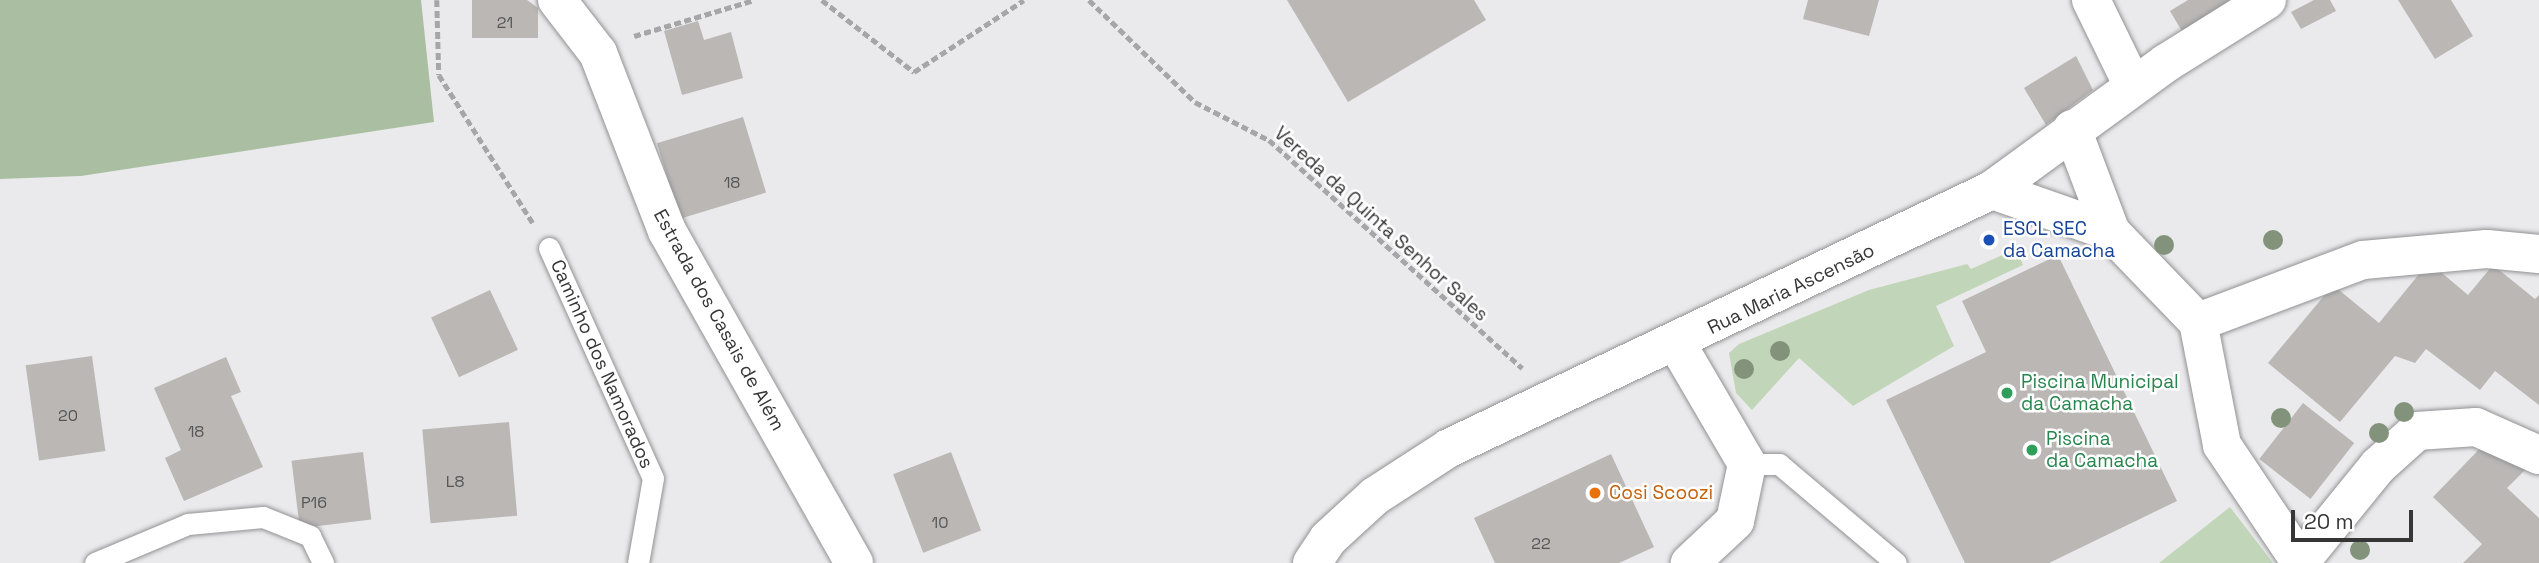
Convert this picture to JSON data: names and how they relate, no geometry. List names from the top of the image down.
{
  "streets": {
    "street": ["Rua Maria Ascensão", "Estrada dos Casais de Além"],
    "lane": ["Caminho dos Namorados"],
    "path": ["Vereda da Quinta Senhor Sales"]
  },
  "crossings": [
    ["Vereda da Quinta Senhor Sales", "Rua Maria Ascensão"]
  ],
  "places": [
    "ESCL SEC da Camacha",
    "Piscina Municipal da Camacha",
    "Piscina da Camacha",
    "Cosi Scoozi"
  ],
  "house_numbers": [
    "21",
    "18",
    "20",
    "18",
    "L8",
    "P16",
    "10",
    "22"
  ],
  "scale_bar": "20 m"
}
